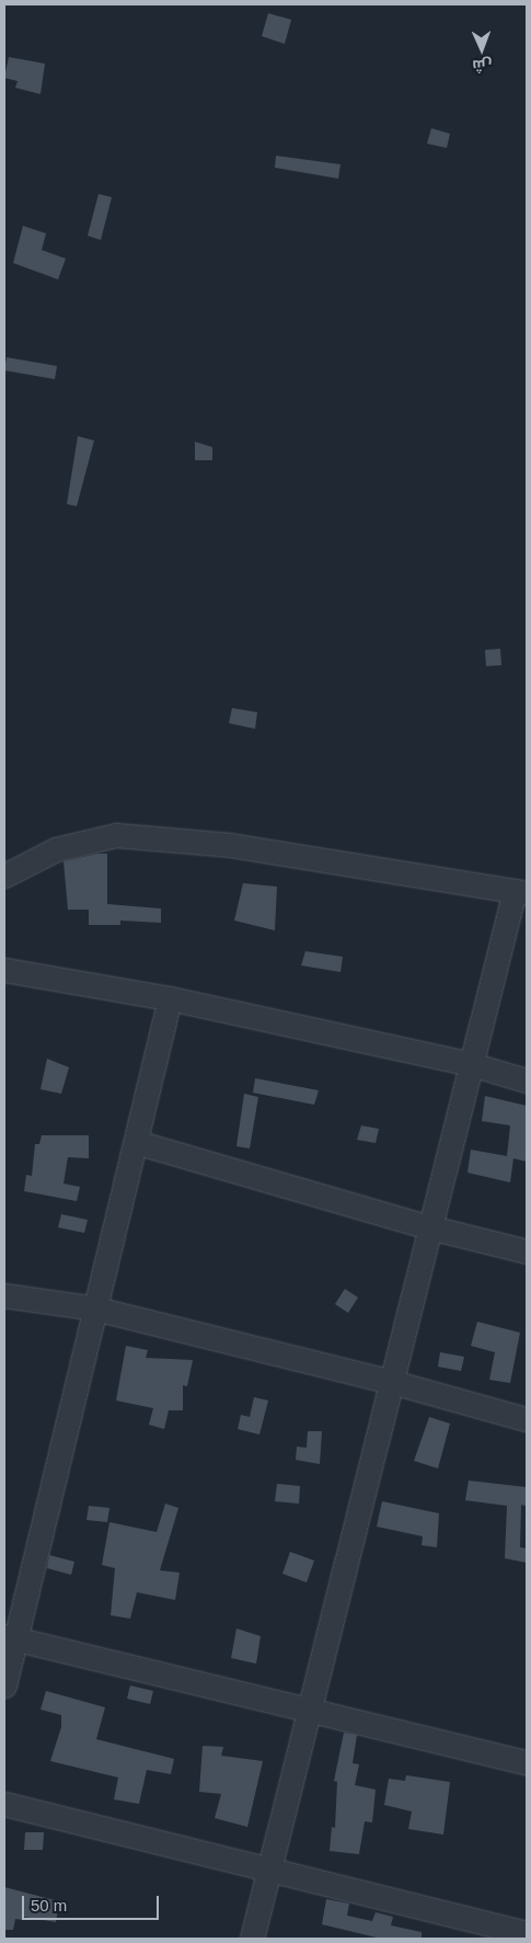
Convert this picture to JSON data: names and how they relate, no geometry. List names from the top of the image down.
{
  "scale_bar": "50 m",
  "north": "bottom"
}
